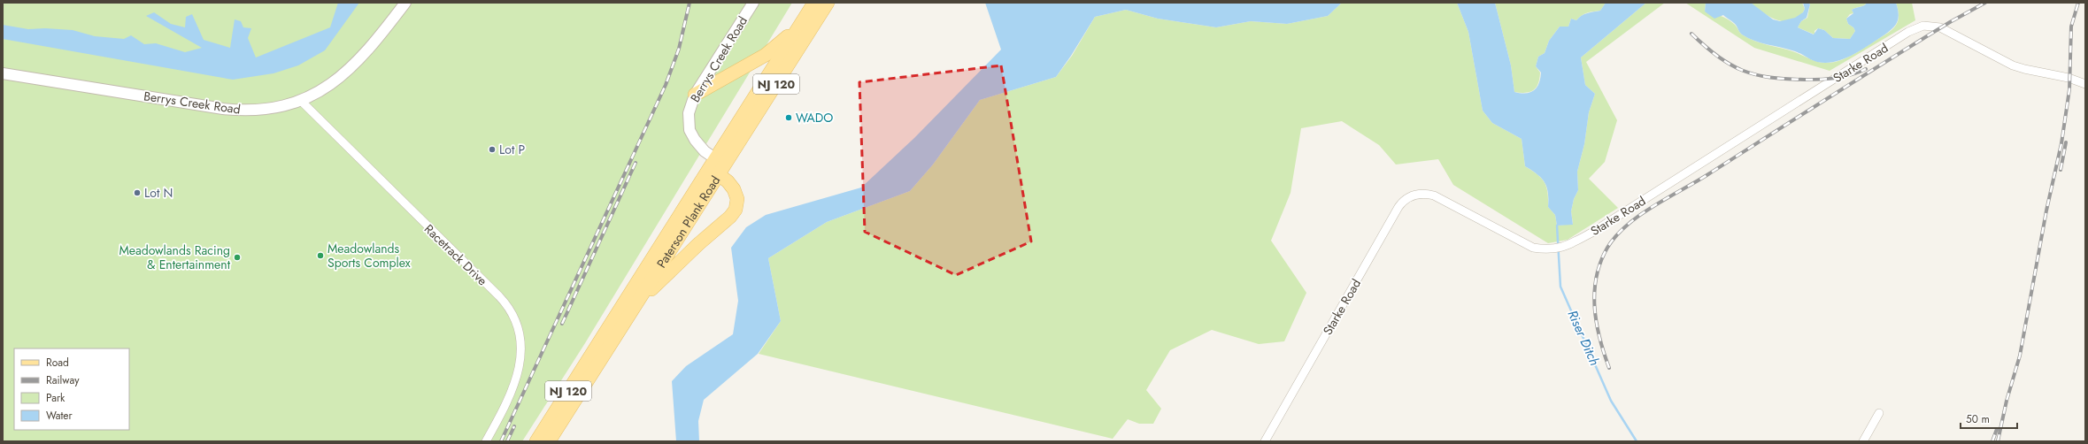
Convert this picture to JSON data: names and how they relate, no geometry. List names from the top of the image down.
{
  "streets": {
    "main road": ["NJ 120", "Paterson Plank Road"],
    "street": ["Berrys Creek Road", "Starke Road", "Racetrack Drive"]
  },
  "crossings": [
    ["Berrys Creek Road", "Paterson Plank Road"],
    ["Berrys Creek Road", "Racetrack Drive"]
  ],
  "water": ["Riser Ditch"],
  "places": [
    "WADO",
    "Lot P",
    "Lot N",
    "Meadowlands Sports Complex",
    "Meadowlands Racing & Entertainment"
  ],
  "legend": [
    "Road",
    "Railway",
    "Park",
    "Water"
  ],
  "scale_bar": "50 m"
}
